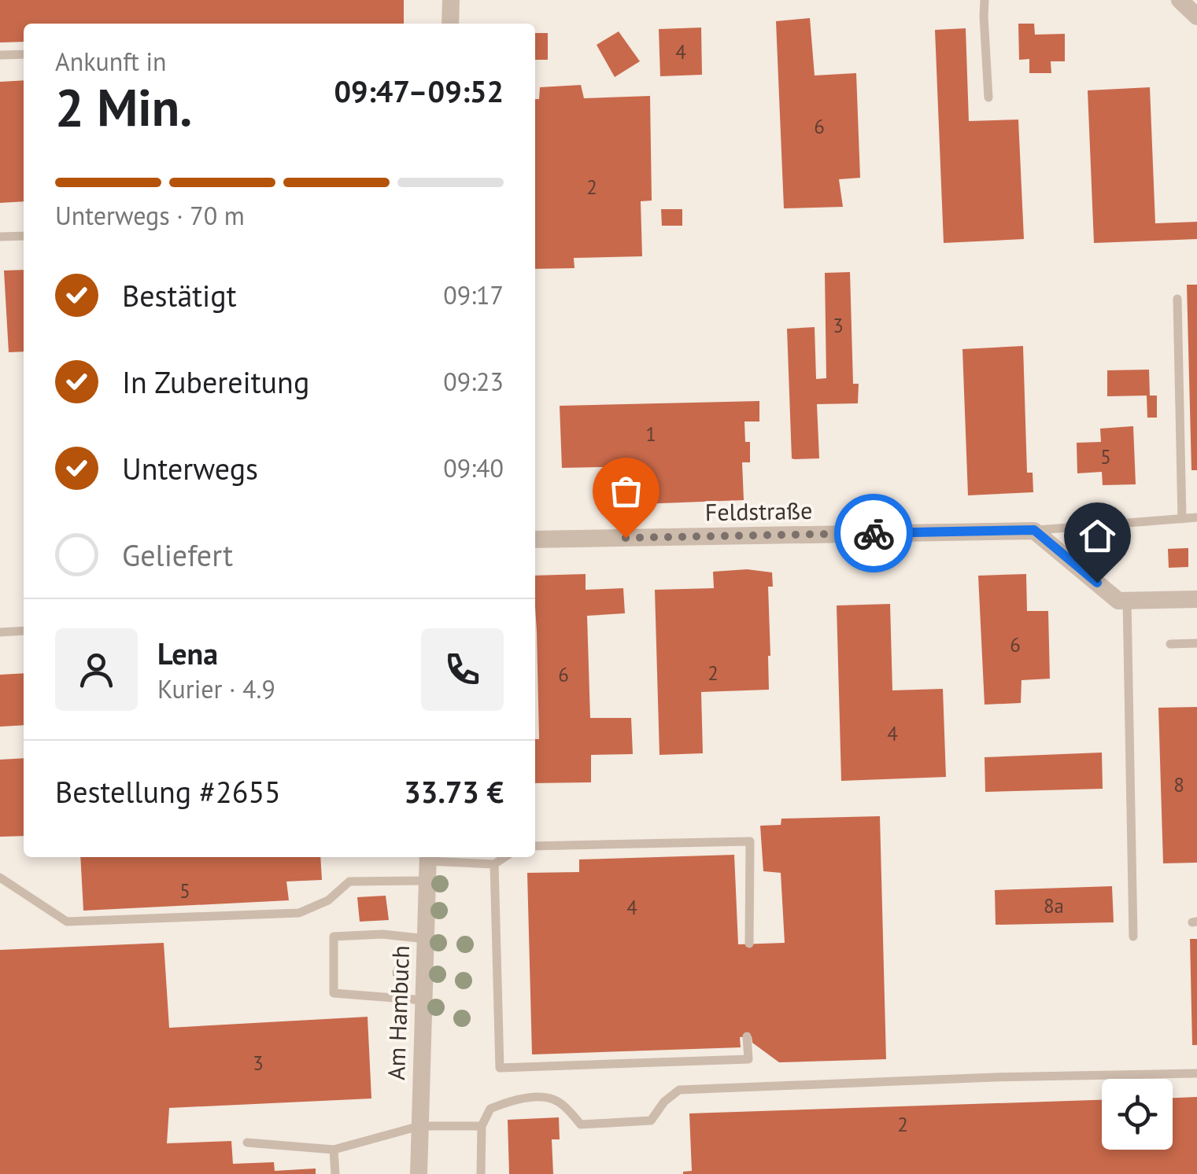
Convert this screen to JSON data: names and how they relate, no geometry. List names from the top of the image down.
{
  "streets": {
    "street": ["Feldstraße", "Am Hambuch"]
  },
  "house_numbers": [
    "4",
    "6",
    "2",
    "3",
    "1",
    "5",
    "6",
    "2",
    "6",
    "4",
    "8",
    "5",
    "8a",
    "4",
    "3",
    "2"
  ],
  "page": {
    "heading": ["2 Min.", "Ankunft in", "09:47–09:52"],
    "panel": [
      "Lena",
      "Kurier · 4.9",
      "Bestellung #2655",
      "33.73 €"
    ],
    "bar": "Unterwegs · 70 m",
    "list": [
      ["Bestätigt", "09:17"],
      ["In Zubereitung", "09:23"],
      ["Unterwegs", "09:40"],
      "Geliefert"
    ]
  }
}
